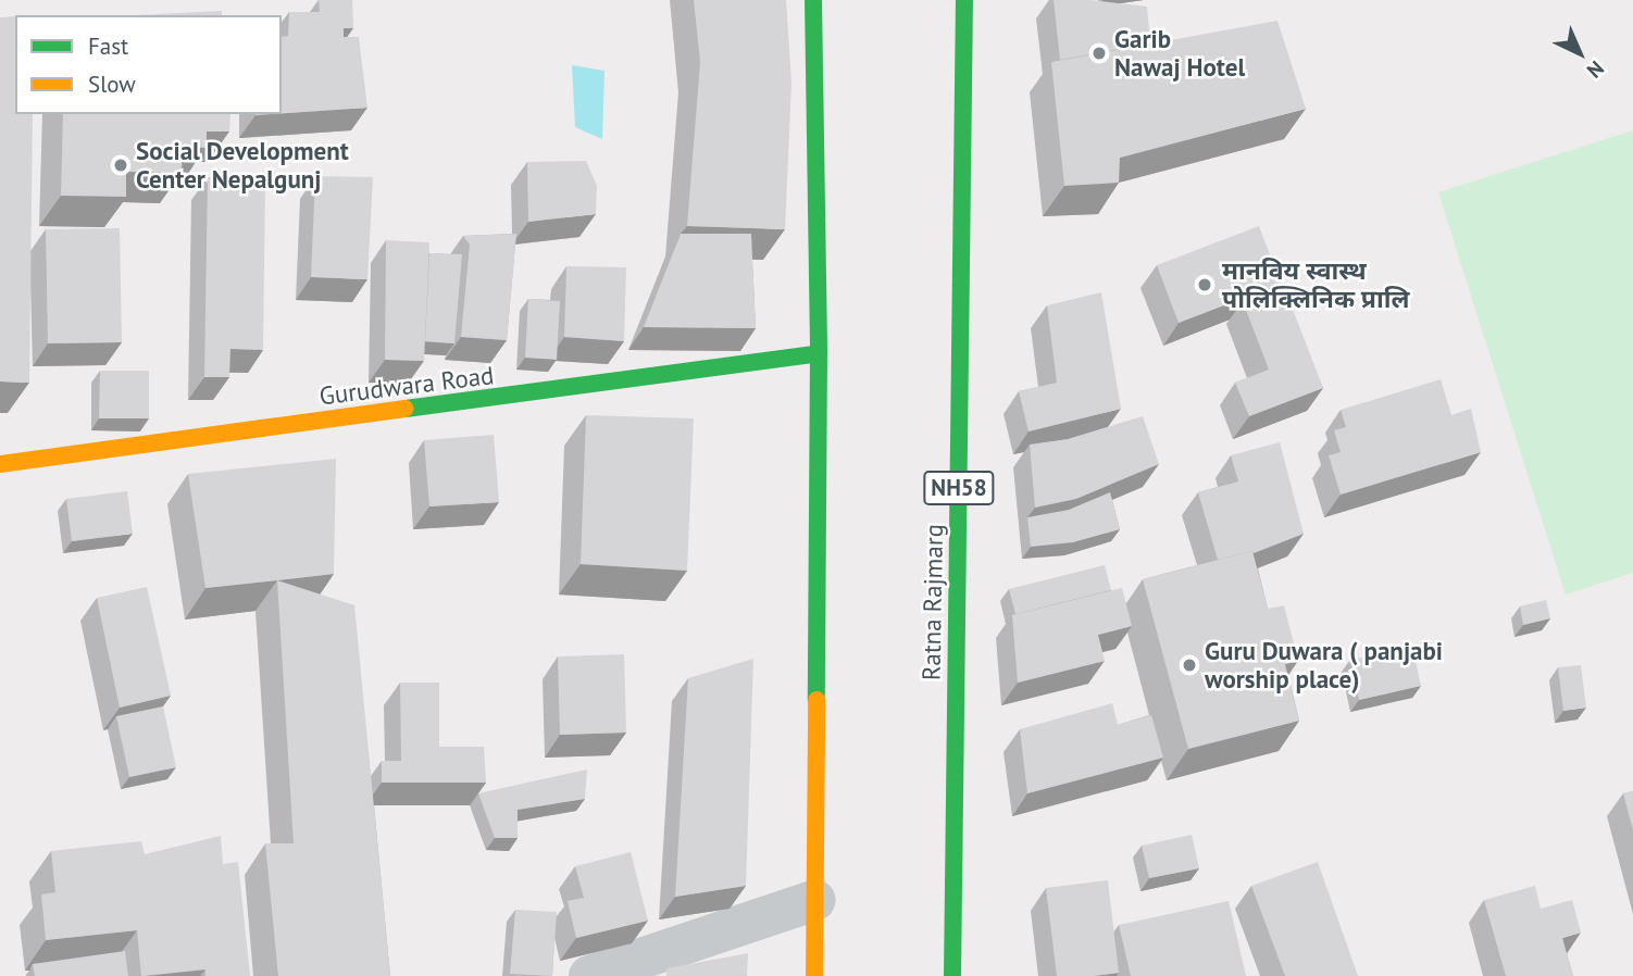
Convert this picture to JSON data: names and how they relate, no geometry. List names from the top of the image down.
{
  "streets": {
    "main road": ["Gurudwara Road", "NH58", "Ratna Rajmarg"]
  },
  "places": [
    "Garib Nawaj Hotel",
    "Social Development Center Nepalgunj",
    "मानविय स्वास्थ पोलिक्लिनिक प्रालि",
    "Guru Duwara ( panjabi worship place)"
  ],
  "legend": ["Fast", "Slow"],
  "north": "bottom right"
}
